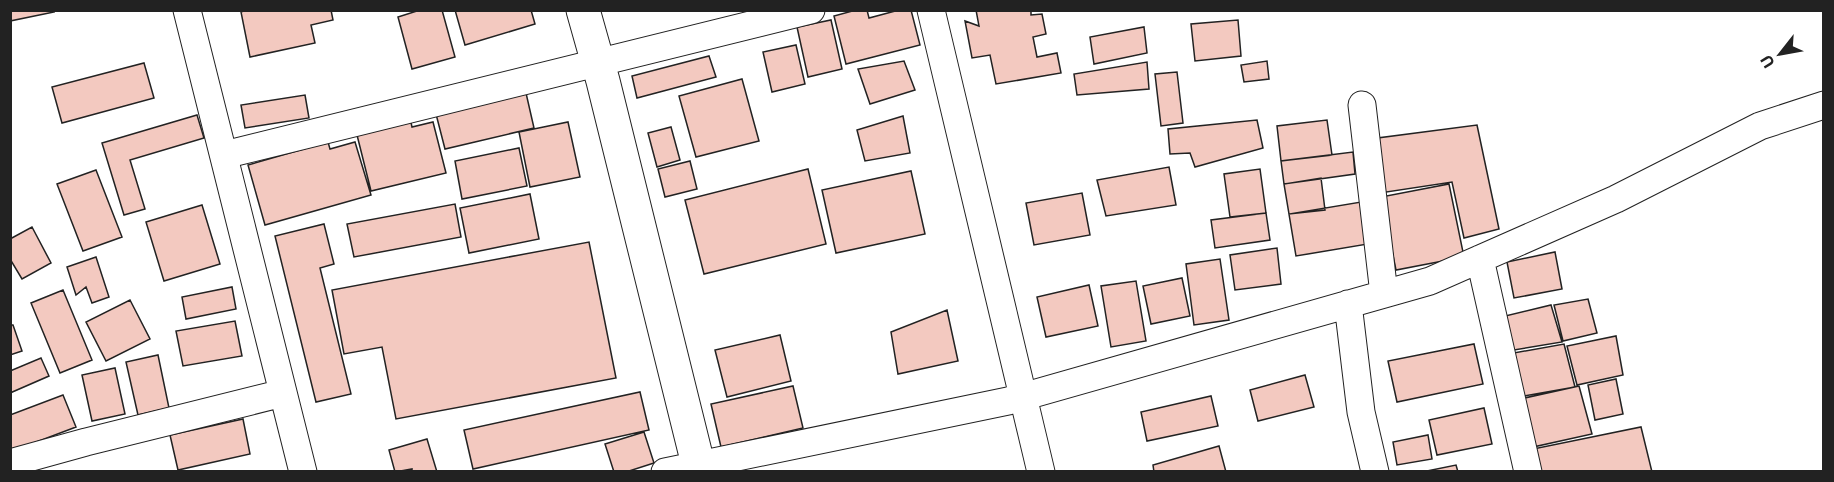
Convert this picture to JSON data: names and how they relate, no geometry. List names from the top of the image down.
{
  "north": "bottom left"
}
